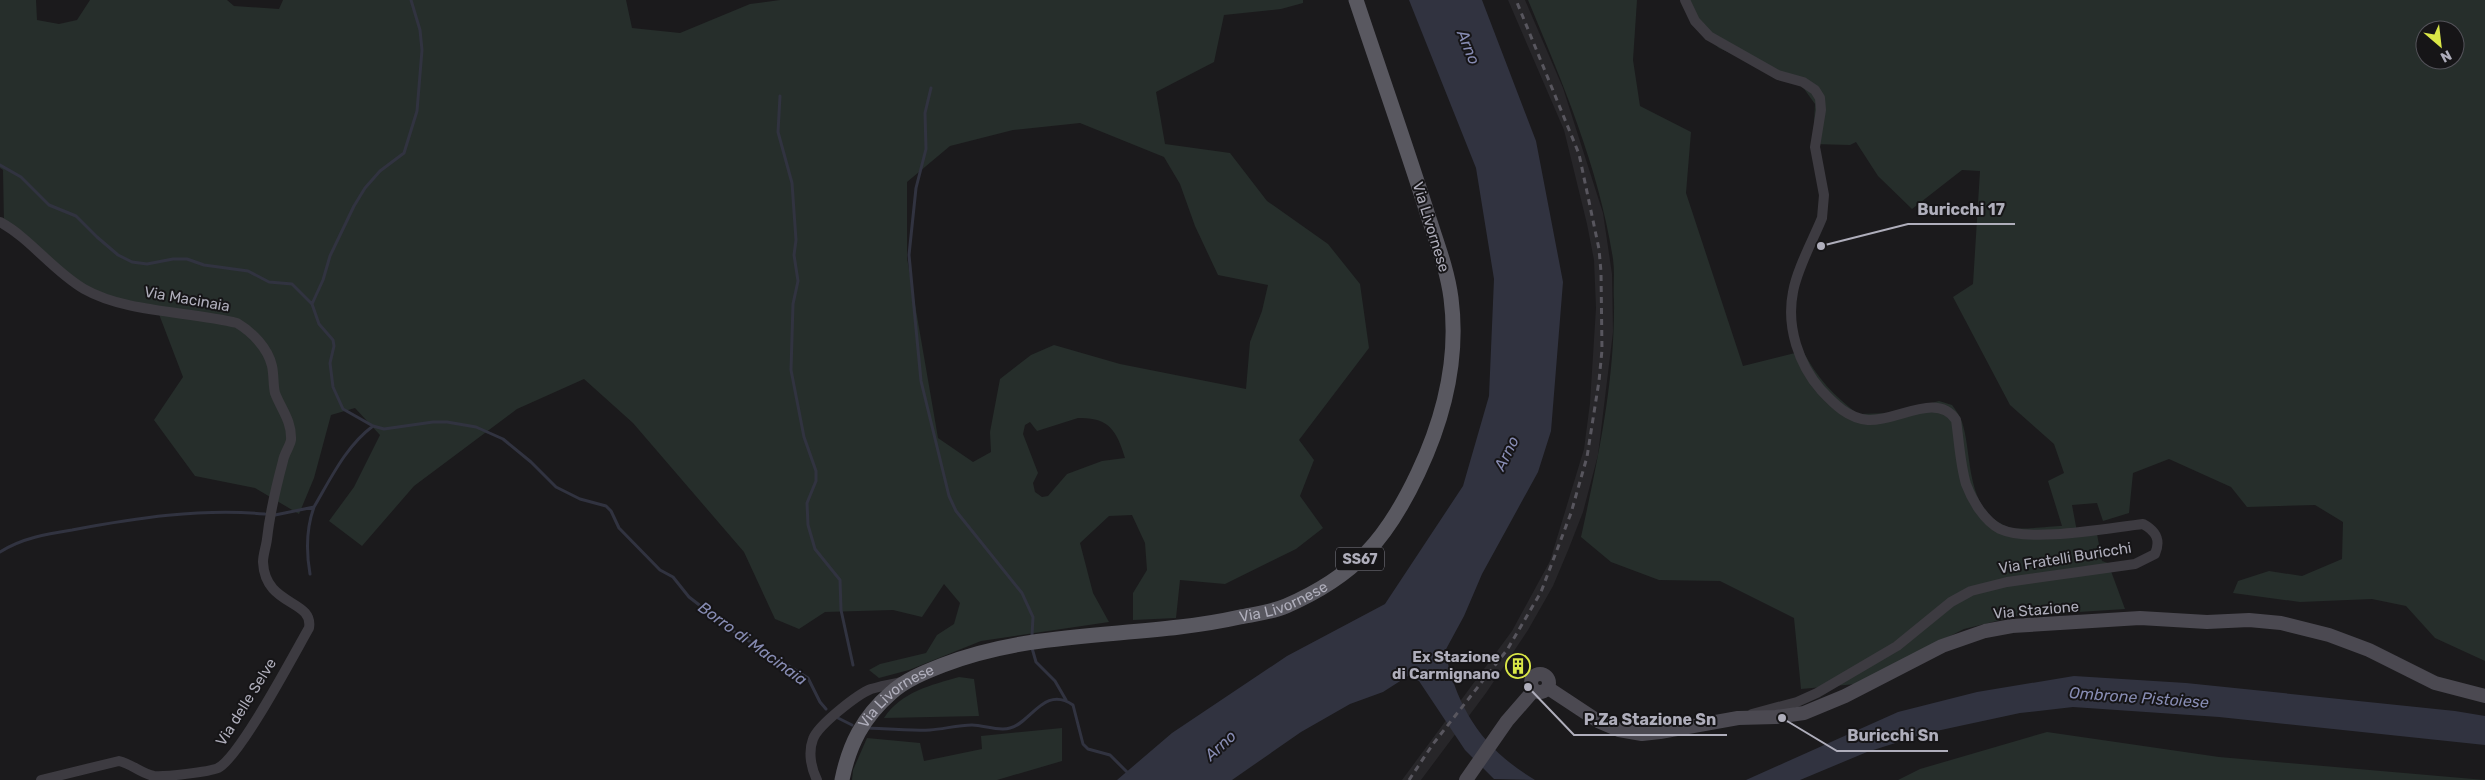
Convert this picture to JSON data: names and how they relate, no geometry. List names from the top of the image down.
{
  "streets": {
    "main road": ["Via Livornese", "SS67"],
    "street": [
      "Via Macinaia",
      "Via Fratelli Buricchi",
      "Via Stazione",
      "Via delle Selve"
    ]
  },
  "crossings": [
    ["Via Macinaia", "Via delle Selve"],
    ["Via Fratelli Buricchi", "Via Stazione"]
  ],
  "water": ["Arno", "Borro di Macinaia", "Ombrone Pistoiese"],
  "places": {
    "other": ["Buricchi 17", "P.Za Stazione Sn", "Buricchi Sn"],
    "building": ["Ex Stazione di Carmignano"]
  },
  "north": "bottom right"
}
